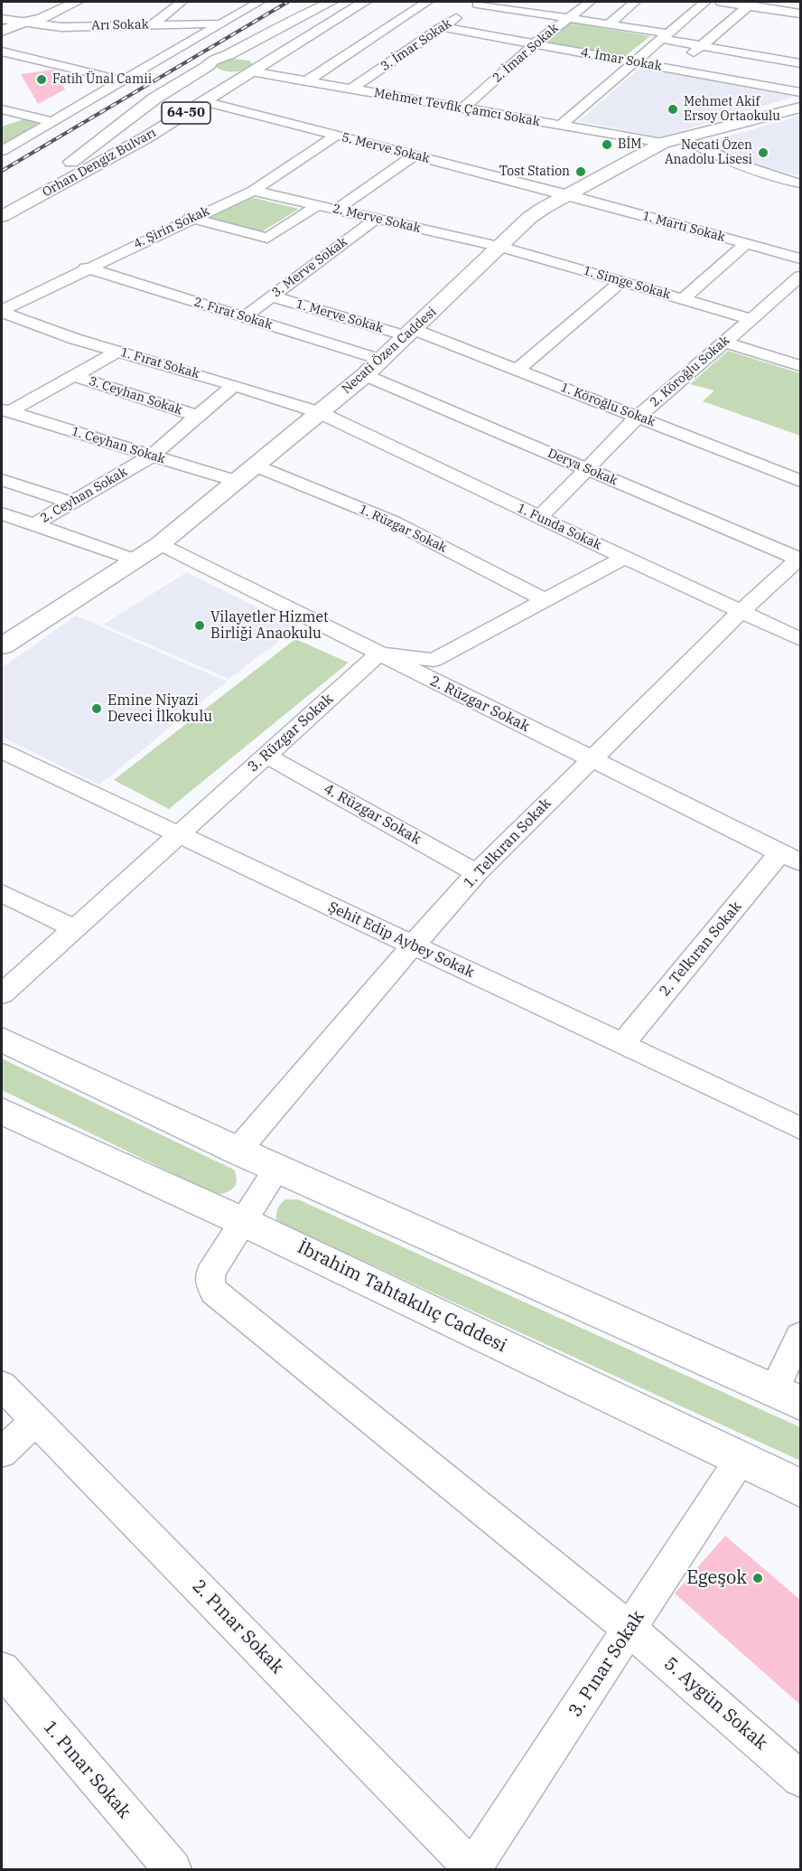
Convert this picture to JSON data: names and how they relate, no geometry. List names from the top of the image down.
{
  "streets": {
    "main road": [
      "64-50",
      "Orhan Dengiz Bulvarı",
      "Necati Özen Caddesi",
      "İbrahim Tahtakılıç Caddesi"
    ],
    "street": [
      "Arı Sokak",
      "3. İmar Sokak",
      "2. İmar Sokak",
      "4. İmar Sokak",
      "Mehmet Tevfik Çamcı Sokak",
      "5. Merve Sokak",
      "2. Merve Sokak",
      "1. Martı Sokak",
      "4. Şirin Sokak",
      "3. Merve Sokak",
      "1. Simge Sokak",
      "2. Fırat Sokak",
      "1. Merve Sokak",
      "1. Fırat Sokak",
      "2. Köroğlu Sokak",
      "3. Ceyhan Sokak",
      "1. Köroğlu Sokak",
      "1. Ceyhan Sokak",
      "Derya Sokak",
      "2. Ceyhan Sokak",
      "1. Funda Sokak",
      "1. Rüzgar Sokak",
      "2. Rüzgar Sokak",
      "3. Rüzgar Sokak",
      "4. Rüzgar Sokak",
      "1. Telkıran Sokak",
      "Şehit Edip Aybey Sokak",
      "2. Telkıran Sokak",
      "2. Pınar Sokak",
      "3. Pınar Sokak",
      "5. Aygün Sokak",
      "1. Pınar Sokak"
    ]
  },
  "crossings": [
    ["3. İmar Sokak", "4. İmar Sokak"],
    ["3. İmar Sokak", "Mehmet Tevfik Çamcı Sokak"],
    ["2. İmar Sokak", "4. İmar Sokak"],
    ["2. İmar Sokak", "Mehmet Tevfik Çamcı Sokak"],
    ["Mehmet Tevfik Çamcı Sokak", "Orhan Dengiz Bulvarı"],
    ["Mehmet Tevfik Çamcı Sokak", "Necati Özen Caddesi"],
    ["5. Merve Sokak", "Orhan Dengiz Bulvarı"],
    ["5. Merve Sokak", "1. Martı Sokak"],
    ["5. Merve Sokak", "4. Şirin Sokak"],
    ["5. Merve Sokak", "Necati Özen Caddesi"],
    ["2. Merve Sokak", "4. Şirin Sokak"],
    ["2. Merve Sokak", "3. Merve Sokak"],
    ["2. Merve Sokak", "1. Simge Sokak"],
    ["2. Merve Sokak", "Necati Özen Caddesi"],
    ["1. Martı Sokak", "Necati Özen Caddesi"],
    ["4. Şirin Sokak", "2. Fırat Sokak"],
    ["4. Şirin Sokak", "1. Fırat Sokak"],
    ["3. Merve Sokak", "2. Fırat Sokak"],
    ["3. Merve Sokak", "1. Merve Sokak"],
    ["1. Simge Sokak", "Necati Özen Caddesi"],
    ["1. Simge Sokak", "2. Köroğlu Sokak"],
    ["2. Fırat Sokak", "Necati Özen Caddesi"],
    ["1. Merve Sokak", "Necati Özen Caddesi"],
    ["1. Merve Sokak", "1. Köroğlu Sokak"],
    ["Necati Özen Caddesi", "1. Fırat Sokak"],
    ["Necati Özen Caddesi", "1. Köroğlu Sokak"],
    ["Necati Özen Caddesi", "1. Ceyhan Sokak"],
    ["Necati Özen Caddesi", "Derya Sokak"],
    ["Necati Özen Caddesi", "1. Funda Sokak"],
    ["Necati Özen Caddesi", "1. Rüzgar Sokak"],
    ["Necati Özen Caddesi", "2. Rüzgar Sokak"],
    ["1. Fırat Sokak", "2. Ceyhan Sokak"],
    ["1. Fırat Sokak", "1. Funda Sokak"],
    ["2. Köroğlu Sokak", "1. Köroğlu Sokak"],
    ["2. Köroğlu Sokak", "Derya Sokak"],
    ["2. Köroğlu Sokak", "1. Funda Sokak"],
    ["3. Ceyhan Sokak", "2. Ceyhan Sokak"],
    ["1. Ceyhan Sokak", "2. Ceyhan Sokak"],
    ["Derya Sokak", "1. Telkıran Sokak"],
    ["1. Funda Sokak", "1. Telkıran Sokak"],
    ["2. Rüzgar Sokak", "3. Rüzgar Sokak"],
    ["2. Rüzgar Sokak", "1. Telkıran Sokak"],
    ["2. Rüzgar Sokak", "2. Telkıran Sokak"],
    ["3. Rüzgar Sokak", "4. Rüzgar Sokak"],
    ["3. Rüzgar Sokak", "Şehit Edip Aybey Sokak"],
    ["4. Rüzgar Sokak", "1. Telkıran Sokak"],
    ["1. Telkıran Sokak", "Şehit Edip Aybey Sokak"],
    ["Şehit Edip Aybey Sokak", "2. Telkıran Sokak"],
    ["İbrahim Tahtakılıç Caddesi", "3. Pınar Sokak"],
    ["İbrahim Tahtakılıç Caddesi", "5. Aygün Sokak"],
    ["2. Pınar Sokak", "3. Pınar Sokak"],
    ["3. Pınar Sokak", "5. Aygün Sokak"]
  ],
  "places": [
    "Fatih Ünal Camii",
    "Mehmet Akif Ersoy Ortaokulu",
    "BİM",
    "Necati Özen Anadolu Lisesi",
    "Tost Station",
    "Vilayetler Hizmet Birliği Anaokulu",
    "Emine Niyazi Deveci İlkokulu",
    "Egeşok"
  ]
}
